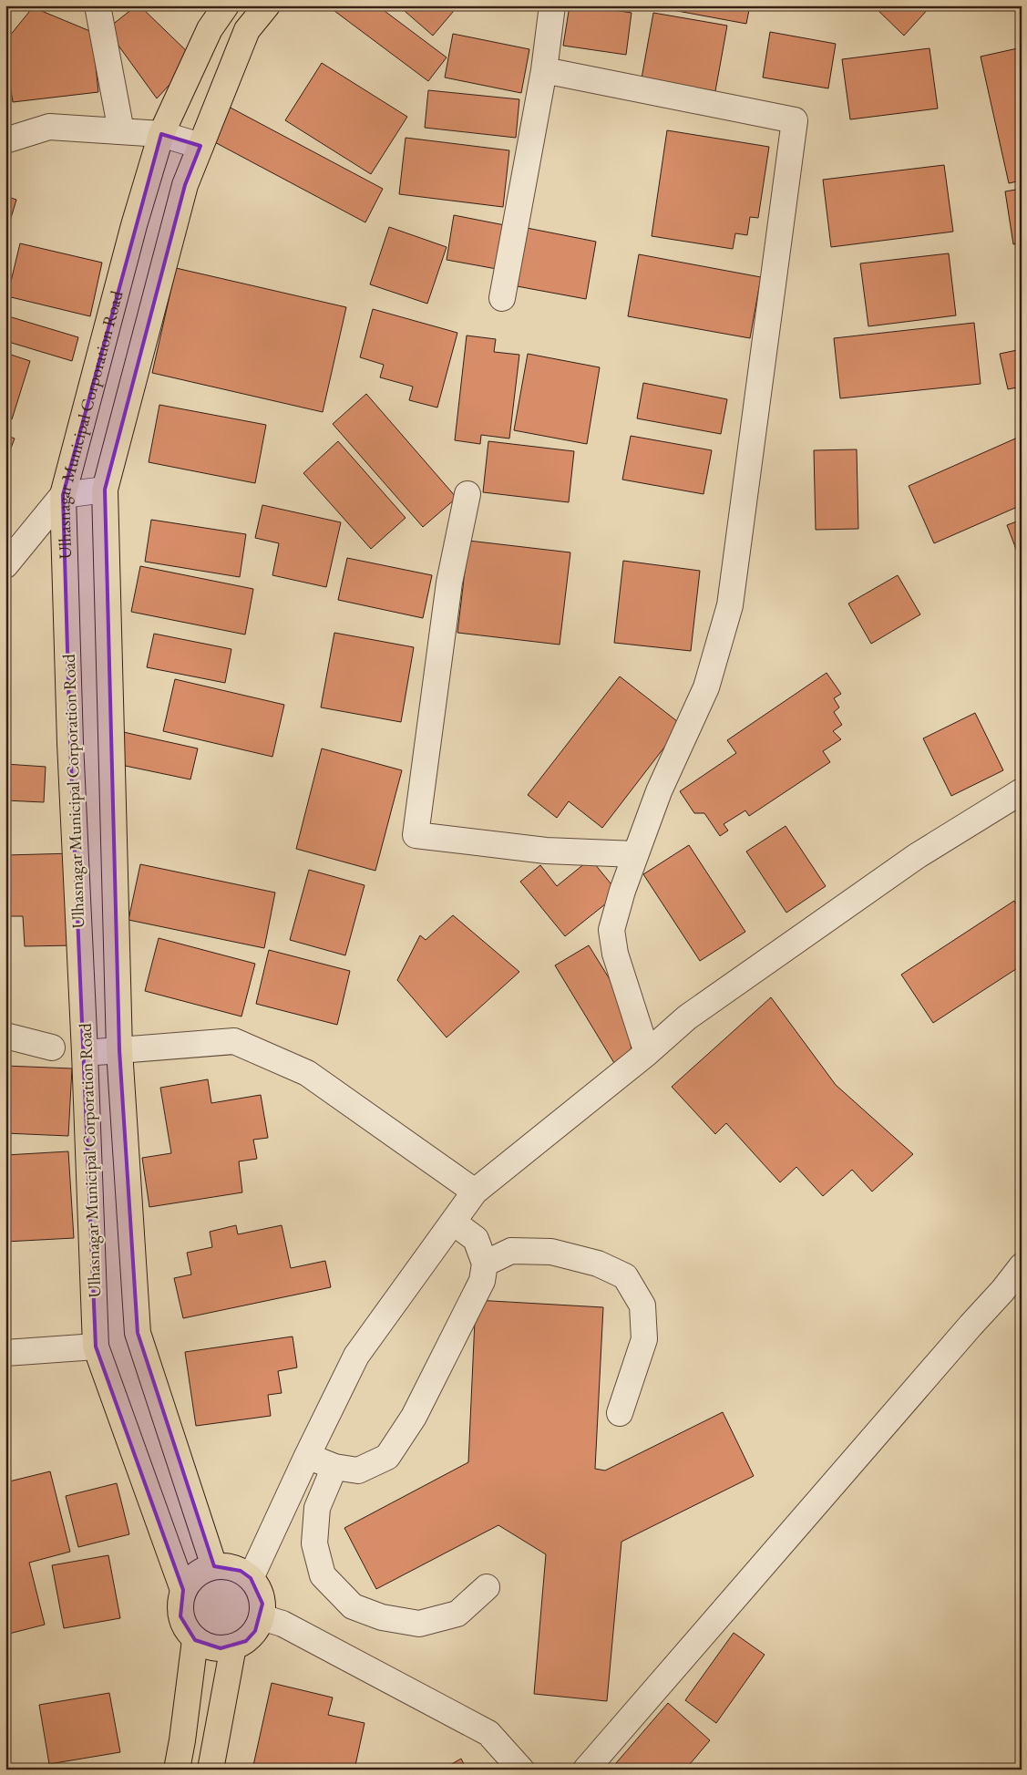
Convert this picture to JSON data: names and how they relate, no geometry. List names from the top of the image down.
{
  "streets": {
    "main road": ["Ulhasnagar Municipal Corporation Road"]
  }
}
